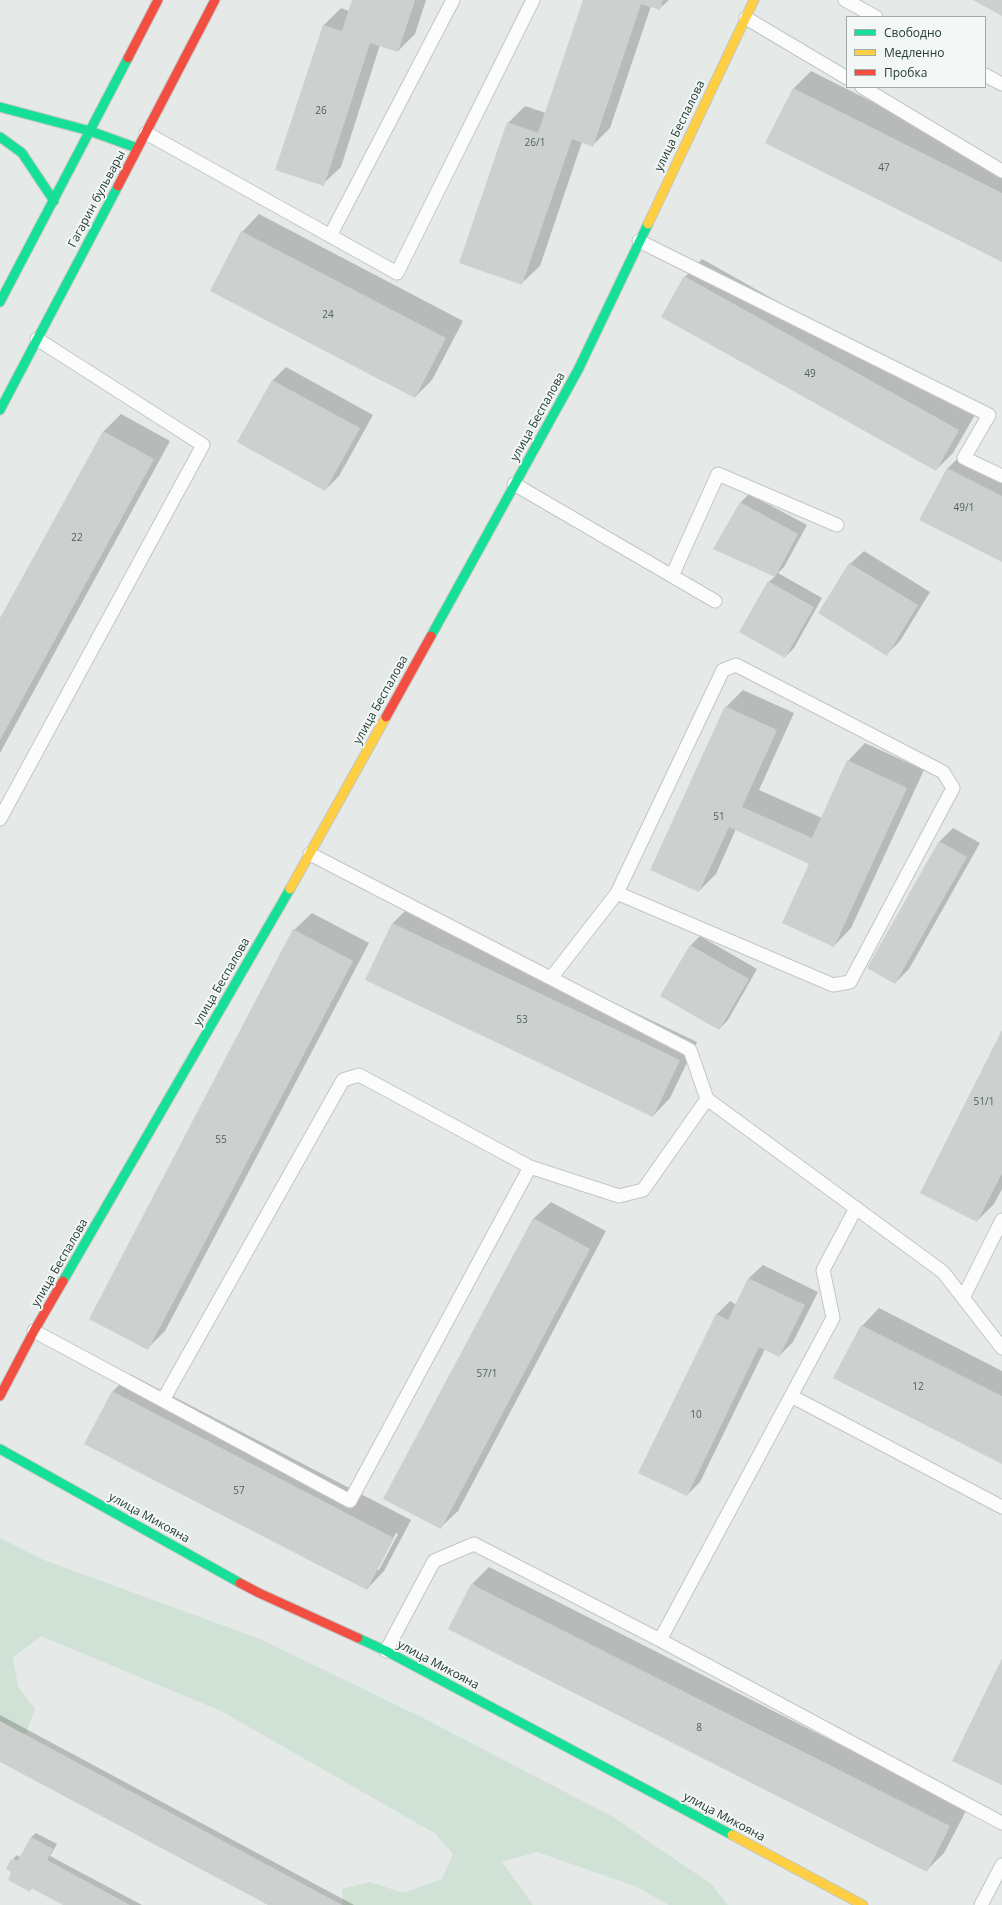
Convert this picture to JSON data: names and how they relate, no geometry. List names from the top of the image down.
{
  "streets": {
    "street": ["улица Беспалова", "Гагарин бульвары", "улица Микояна"]
  },
  "house_numbers": [
    "26",
    "26/1",
    "47",
    "24",
    "49",
    "49/1",
    "22",
    "51",
    "53",
    "51/1",
    "55",
    "57/1",
    "12",
    "10",
    "57",
    "8"
  ],
  "legend": ["Свободно", "Медленно", "Пробка"]
}
